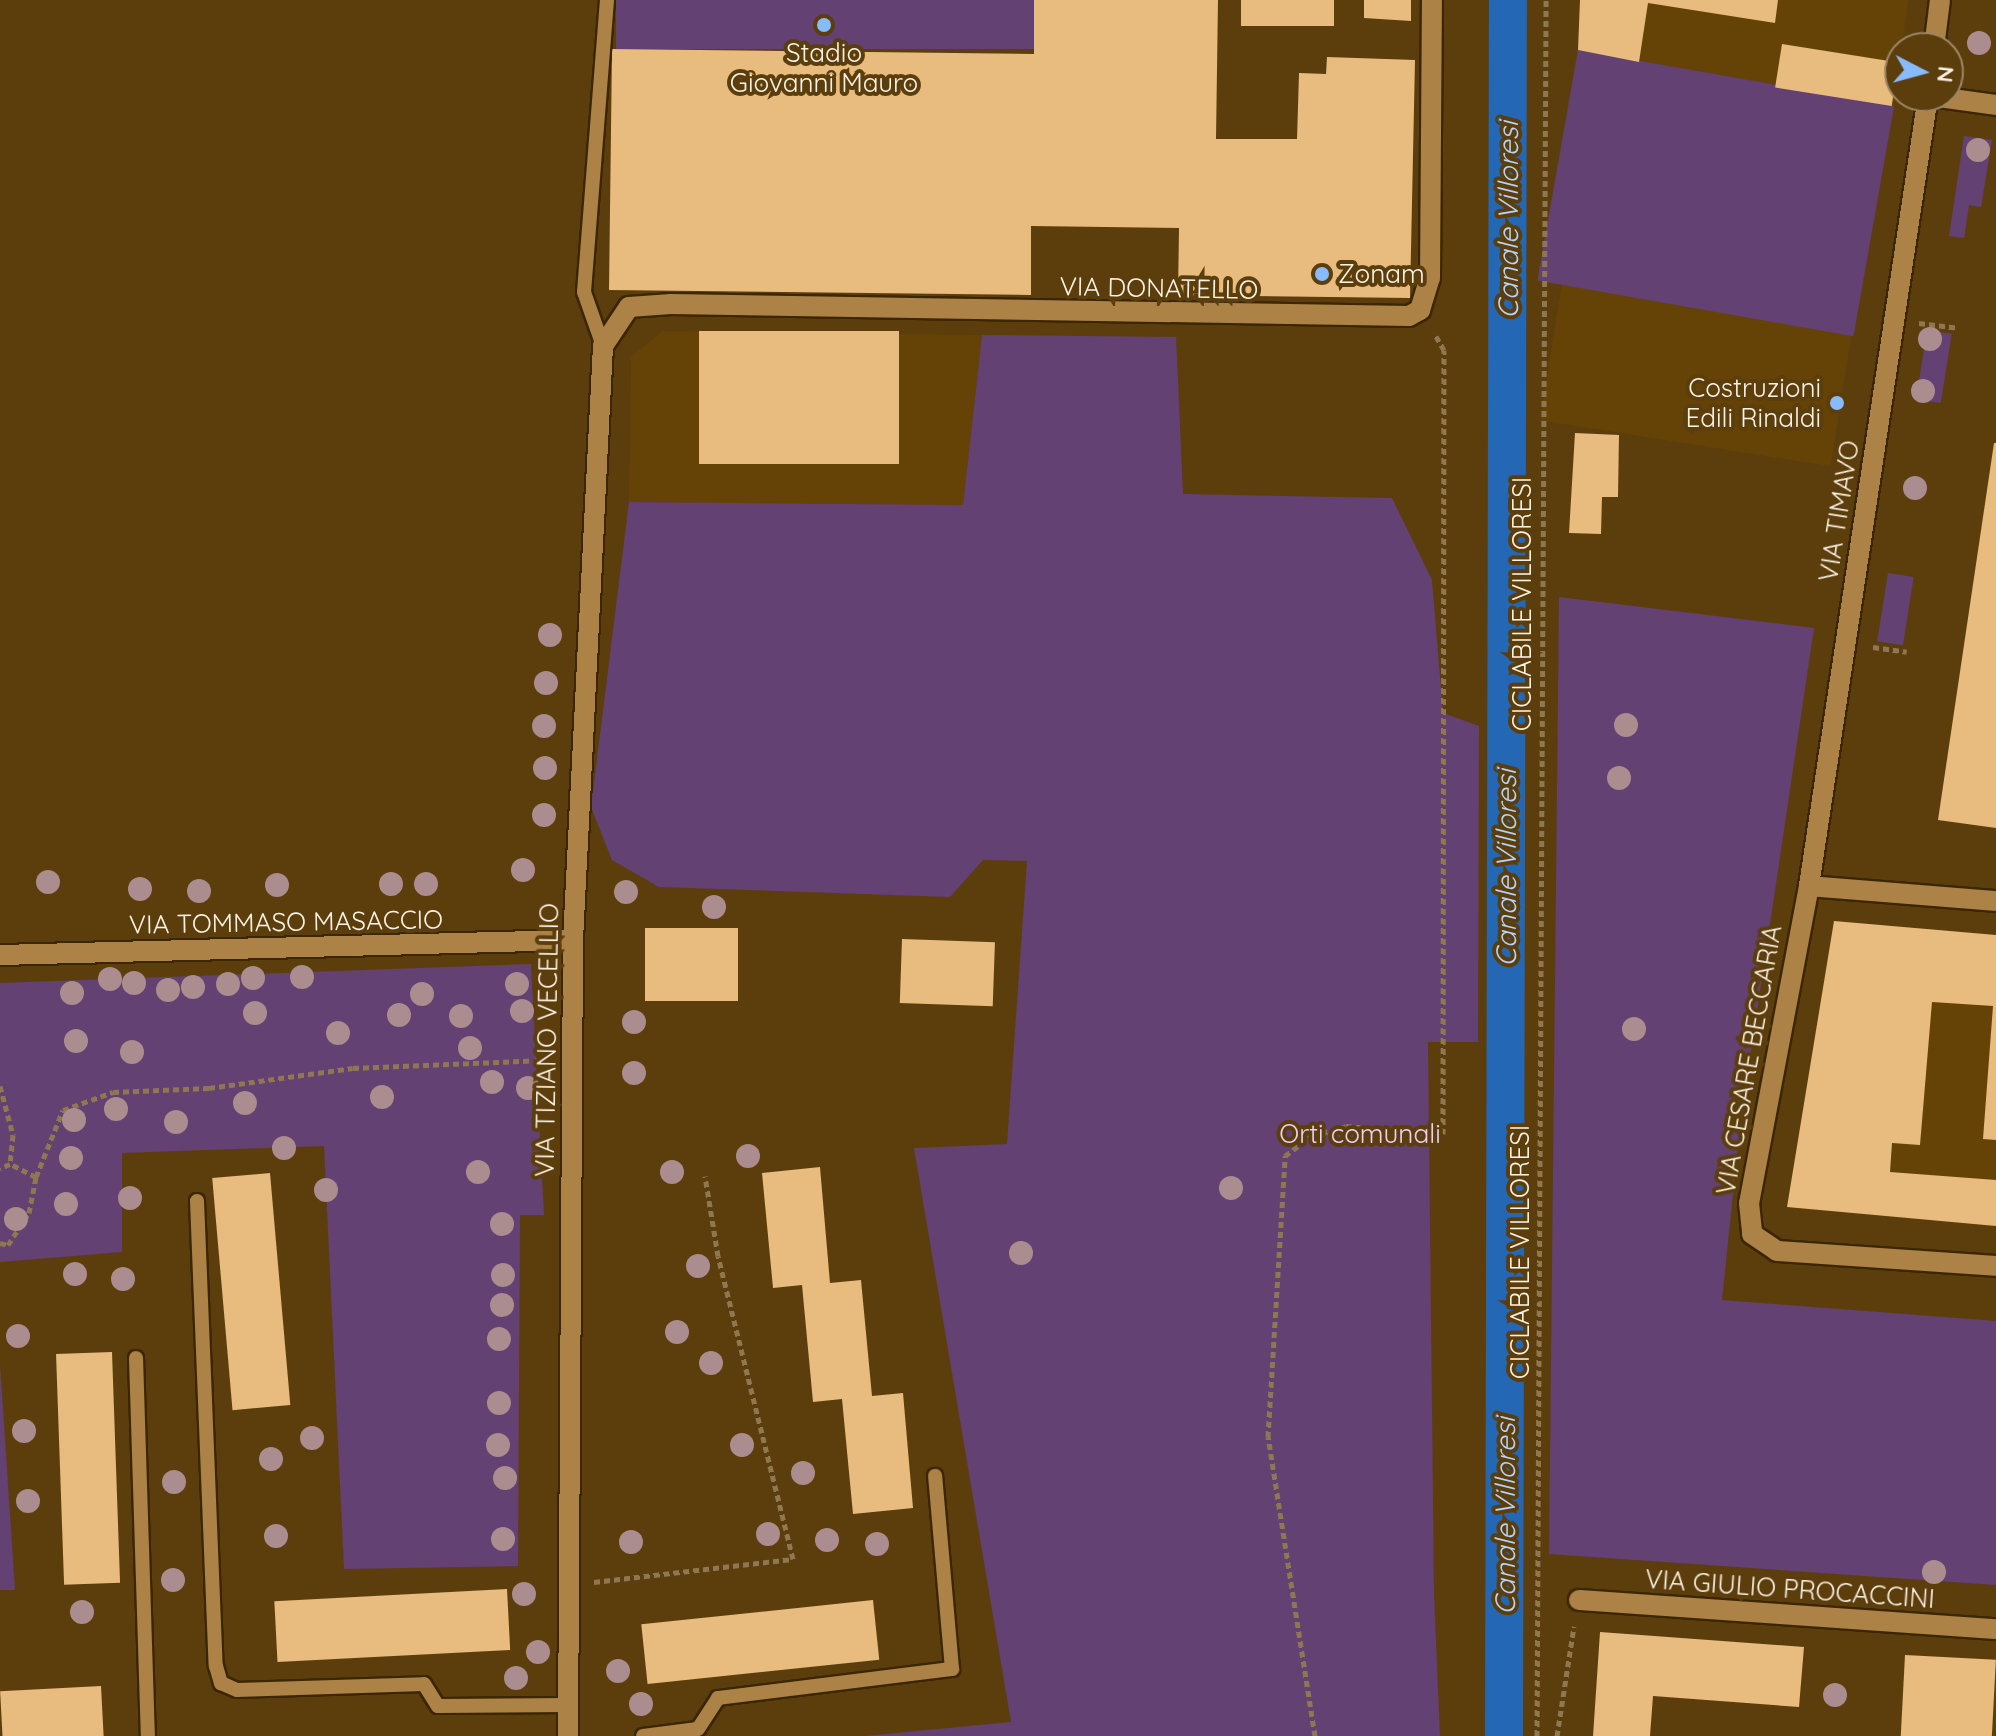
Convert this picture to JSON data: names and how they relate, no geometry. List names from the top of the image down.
{
  "streets": {
    "street": [
      "VIA DONATELLO",
      "VIA TIMAVO",
      "VIA TOMMASO MASACCIO",
      "VIA TIZIANO VECELLIO",
      "VIA CESARE BECCARIA",
      "VIA GIULIO PROCACCINI"
    ],
    "path": ["CICLABILE VILLORESI"]
  },
  "crossings": [
    ["VIA DONATELLO", "VIA TIZIANO VECELLIO"],
    ["VIA TIMAVO", "VIA CESARE BECCARIA"],
    ["VIA TOMMASO MASACCIO", "VIA TIZIANO VECELLIO"]
  ],
  "water": ["Canale Villoresi"],
  "parks": ["Orti comunali"],
  "places": ["Stadio Giovanni Mauro", "Zonam", "Costruzioni Edili Rinaldi"],
  "north": "right"
}
